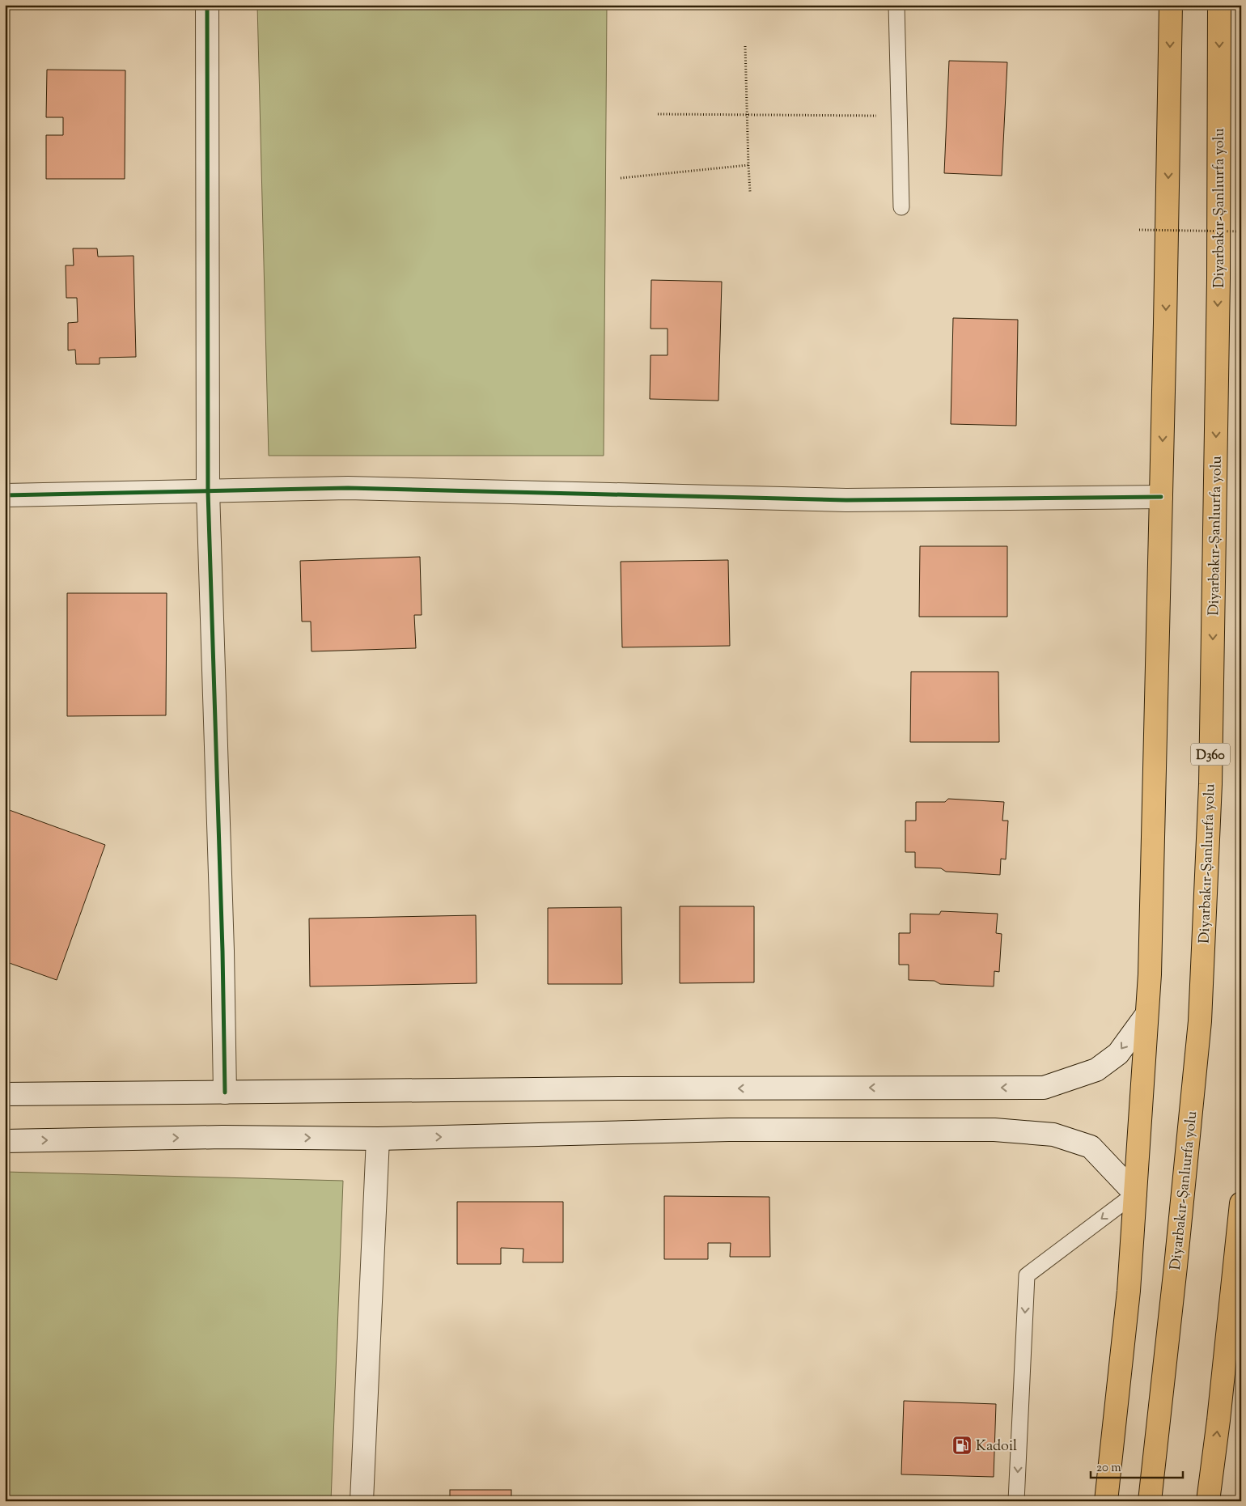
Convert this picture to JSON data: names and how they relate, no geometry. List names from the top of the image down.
{
  "streets": {
    "highway": ["Diyarbakır-Şanlıurfa yolu", "D360"]
  },
  "places": {
    "fuel station": ["Kadoil"]
  },
  "scale_bar": "20 m"
}
